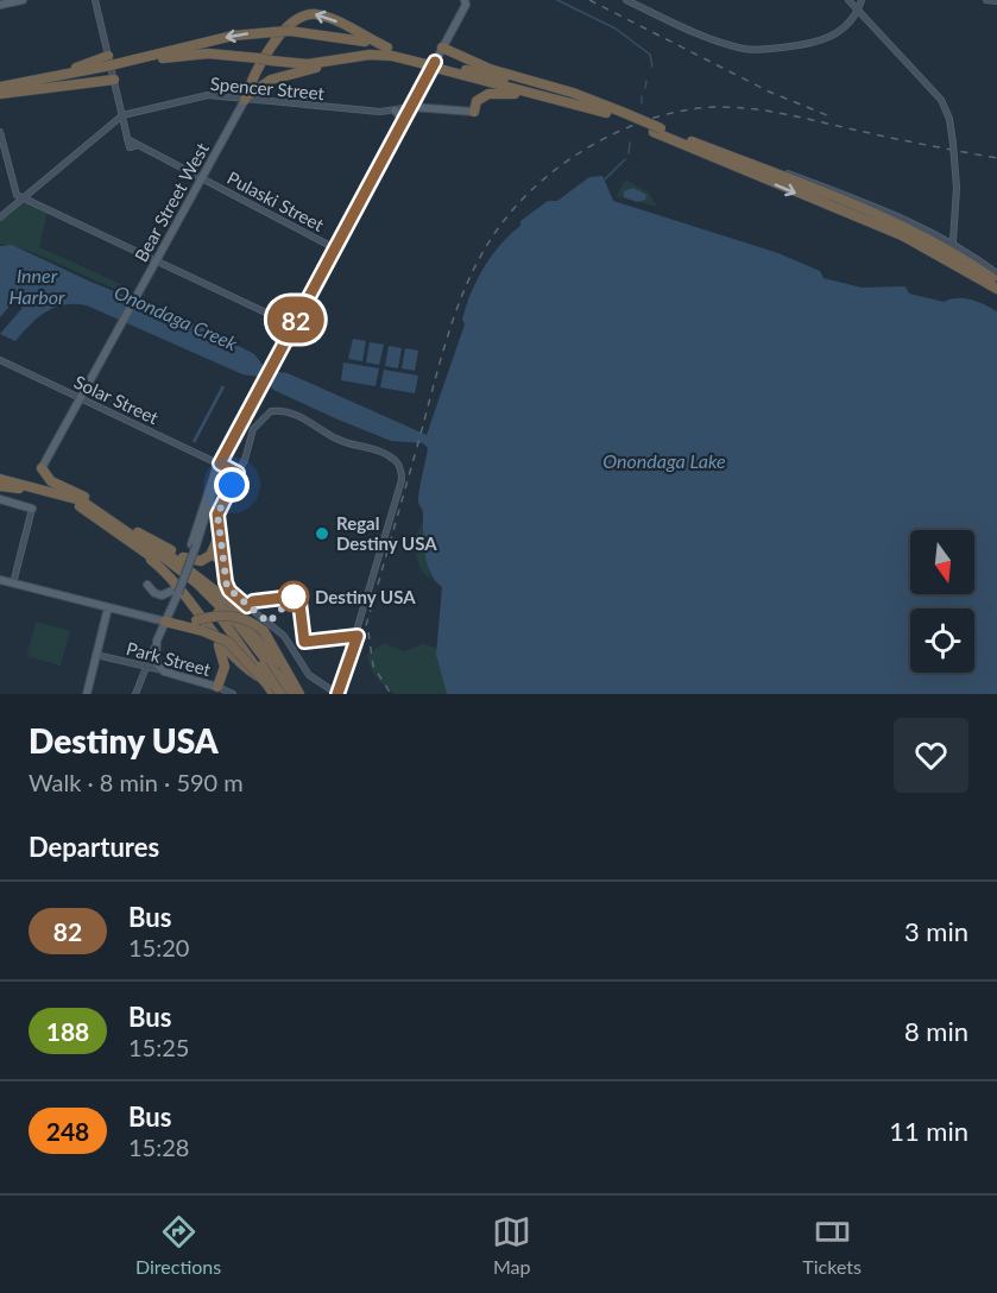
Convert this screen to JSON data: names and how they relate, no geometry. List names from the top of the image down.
{
  "streets": {
    "main road": ["Bear Street West", "Park Street"],
    "street": ["Spencer Street", "Pulaski Street", "Solar Street"]
  },
  "crossings": [
    ["Spencer Street", "Bear Street West"],
    ["Pulaski Street", "Bear Street West"],
    ["Bear Street West", "Solar Street"]
  ],
  "water": ["Inner Harbor", "Onondaga Creek", "Onondaga Lake"],
  "places": ["Regal Destiny USA", "Destiny USA"],
  "lines": ["bus line 82"],
  "north": "bottom",
  "page": {
    "on_map": "82",
    "heading": [
      ["Destiny USA", "Walk · 8 min · 590 m"],
      "Departures"
    ],
    "list": [
      {
        "mark": "82",
        "name": "Bus",
        "note": "15:20",
        "value": "3 min"
      },
      {
        "mark": "188",
        "name": "Bus",
        "note": "15:25",
        "value": "8 min"
      },
      {
        "mark": "248",
        "name": "Bus",
        "note": "15:28",
        "value": "11 min"
      }
    ],
    "tabs": ["Directions", "Map", "Tickets"]
  }
}
